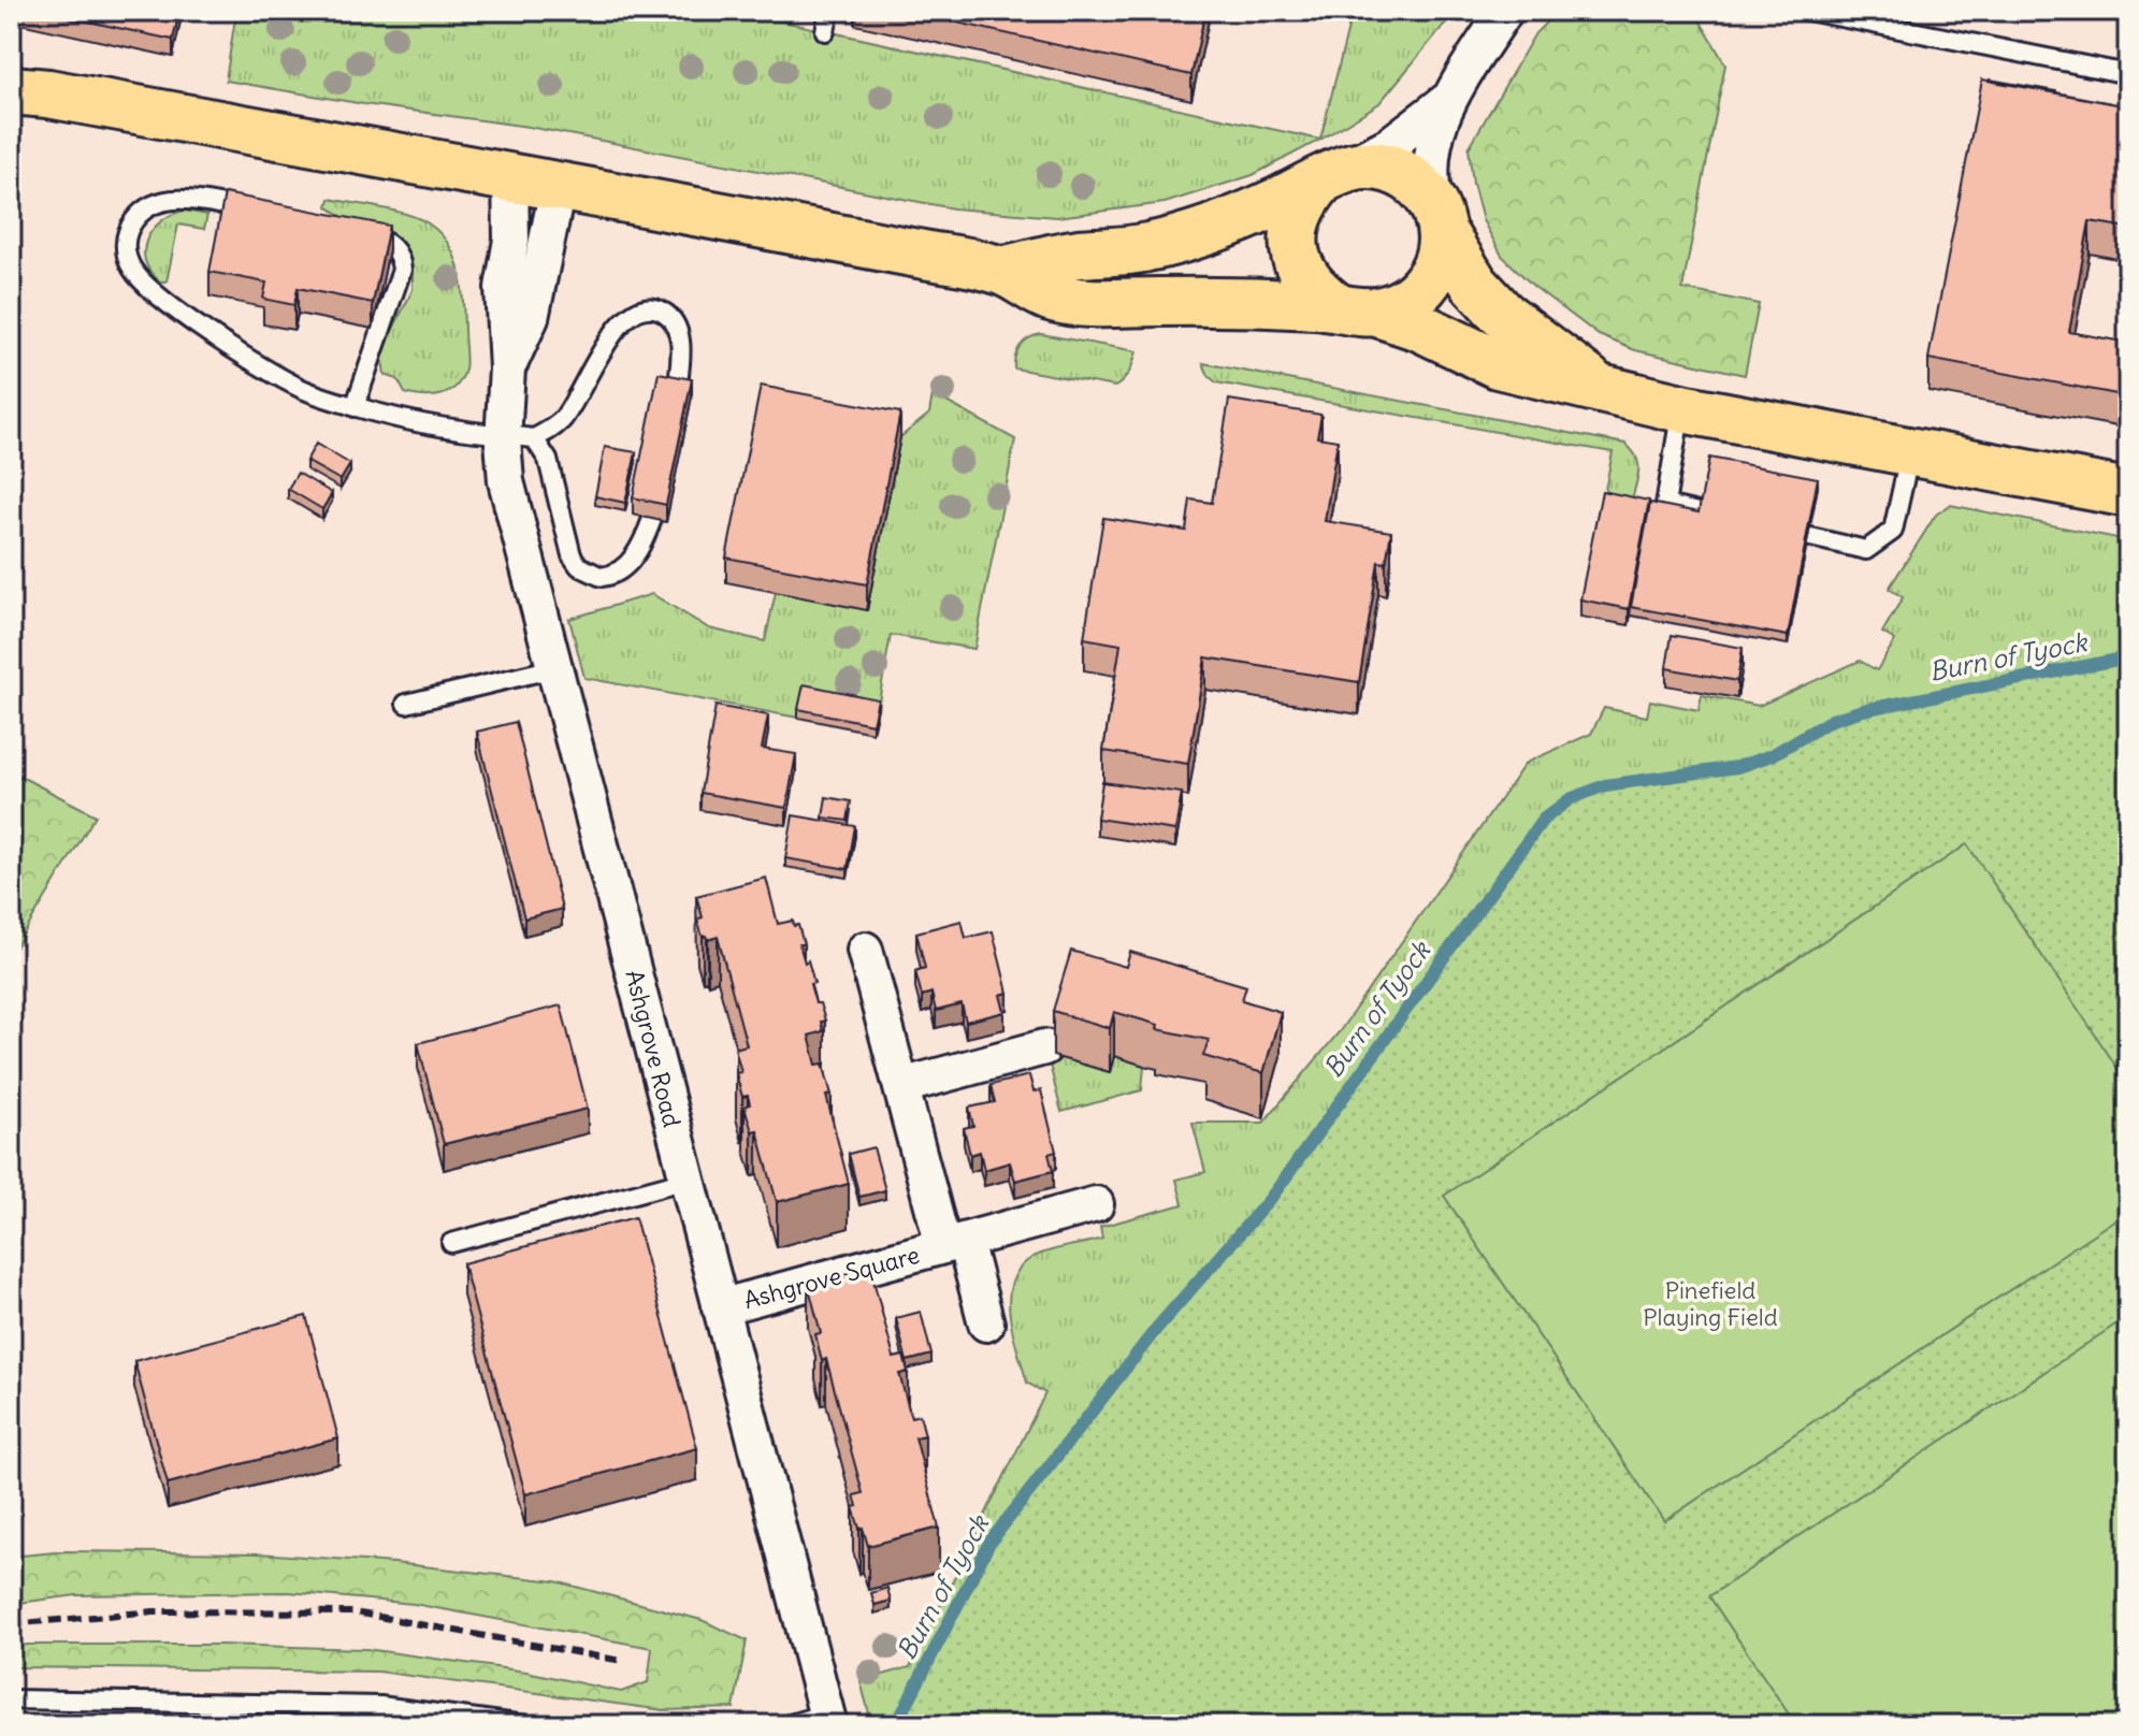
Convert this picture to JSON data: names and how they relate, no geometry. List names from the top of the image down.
{
  "streets": {
    "street": ["Ashgrove Road", "Ashgrove Square"]
  },
  "crossings": [
    ["Ashgrove Road", "Ashgrove Square"]
  ],
  "water": ["Burn of Tyock"],
  "parks": ["Pinefield Playing Field"]
}
